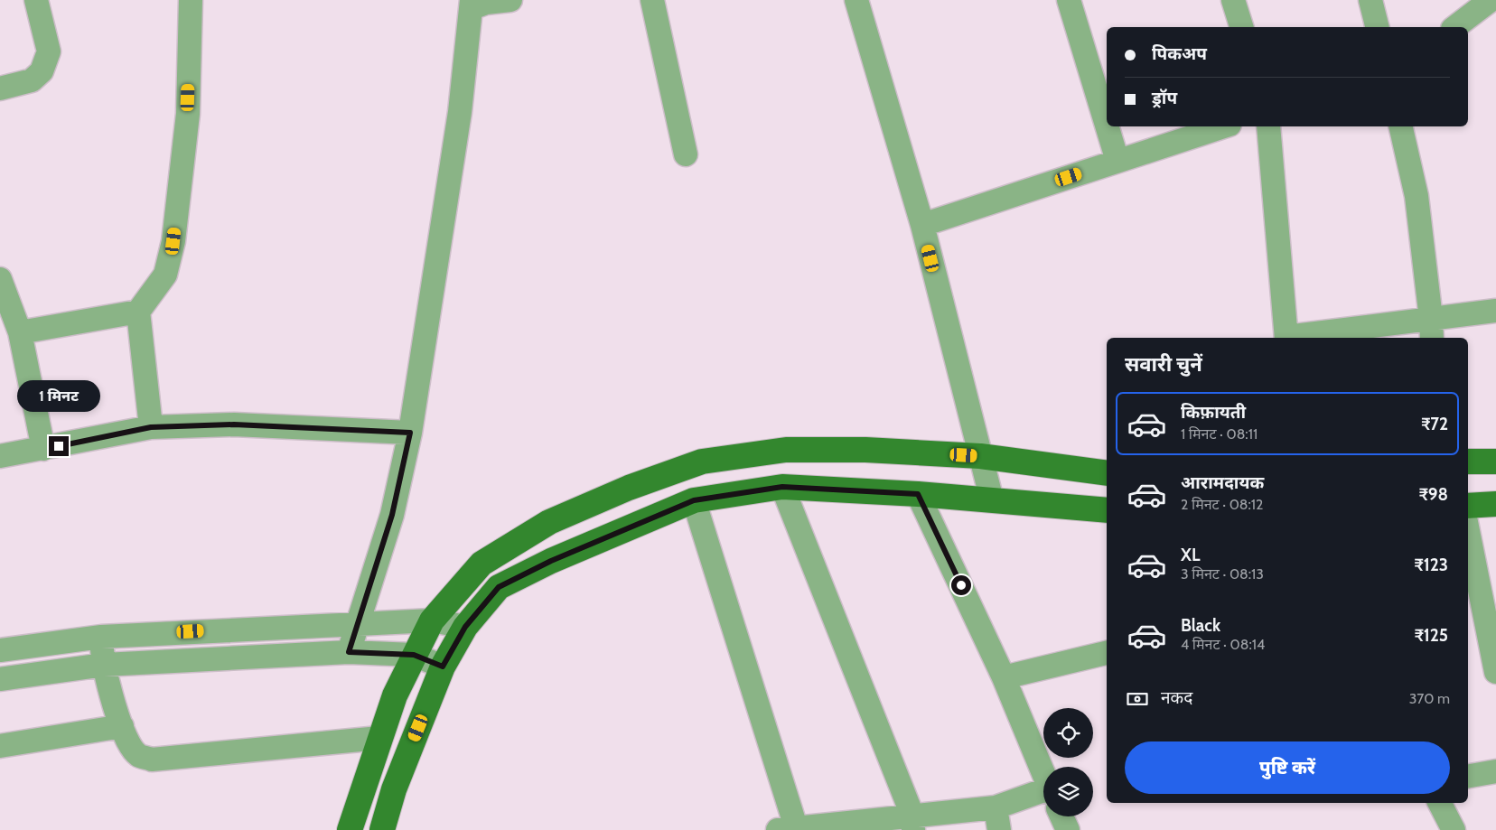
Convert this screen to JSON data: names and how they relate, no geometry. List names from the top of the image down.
{
  "page": {
    "banner": ["पिकअप", "ड्रॉप"],
    "heading": "सवारी चुनें",
    "bubble": "1 मिनट",
    "list": [
      {
        "name": "किफ़ायती",
        "note": "1 मिनट · 08:11",
        "value": "₹72"
      },
      {
        "name": "आरामदायक",
        "note": "2 मिनट · 08:12",
        "value": "₹98"
      },
      {
        "name": "XL",
        "note": "3 मिनट · 08:13",
        "value": "₹123"
      },
      {
        "name": "Black",
        "note": "4 मिनट · 08:14",
        "value": "₹125"
      }
    ],
    "pay": ["नकद", "370 m"],
    "buttons": "पुष्टि करें"
  }
}
